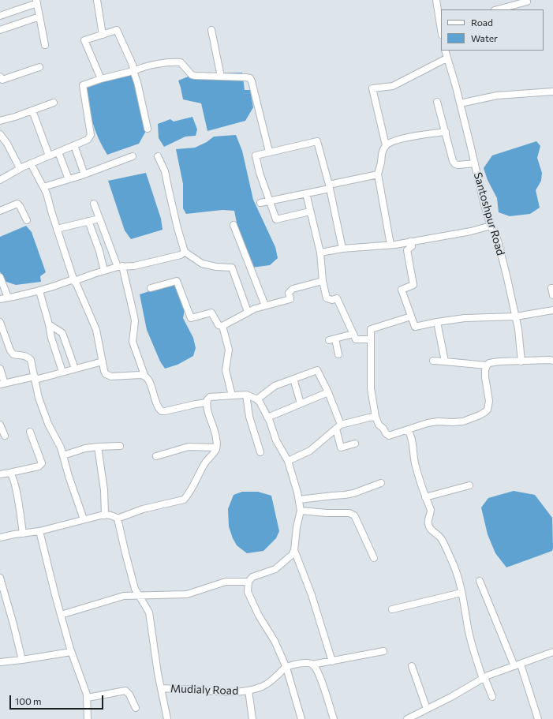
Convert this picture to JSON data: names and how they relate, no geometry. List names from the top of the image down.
{
  "streets": {
    "street": ["Santoshpur Road", "Mudialy Road"]
  },
  "legend": ["Road", "Water"],
  "scale_bar": "100 m"
}
